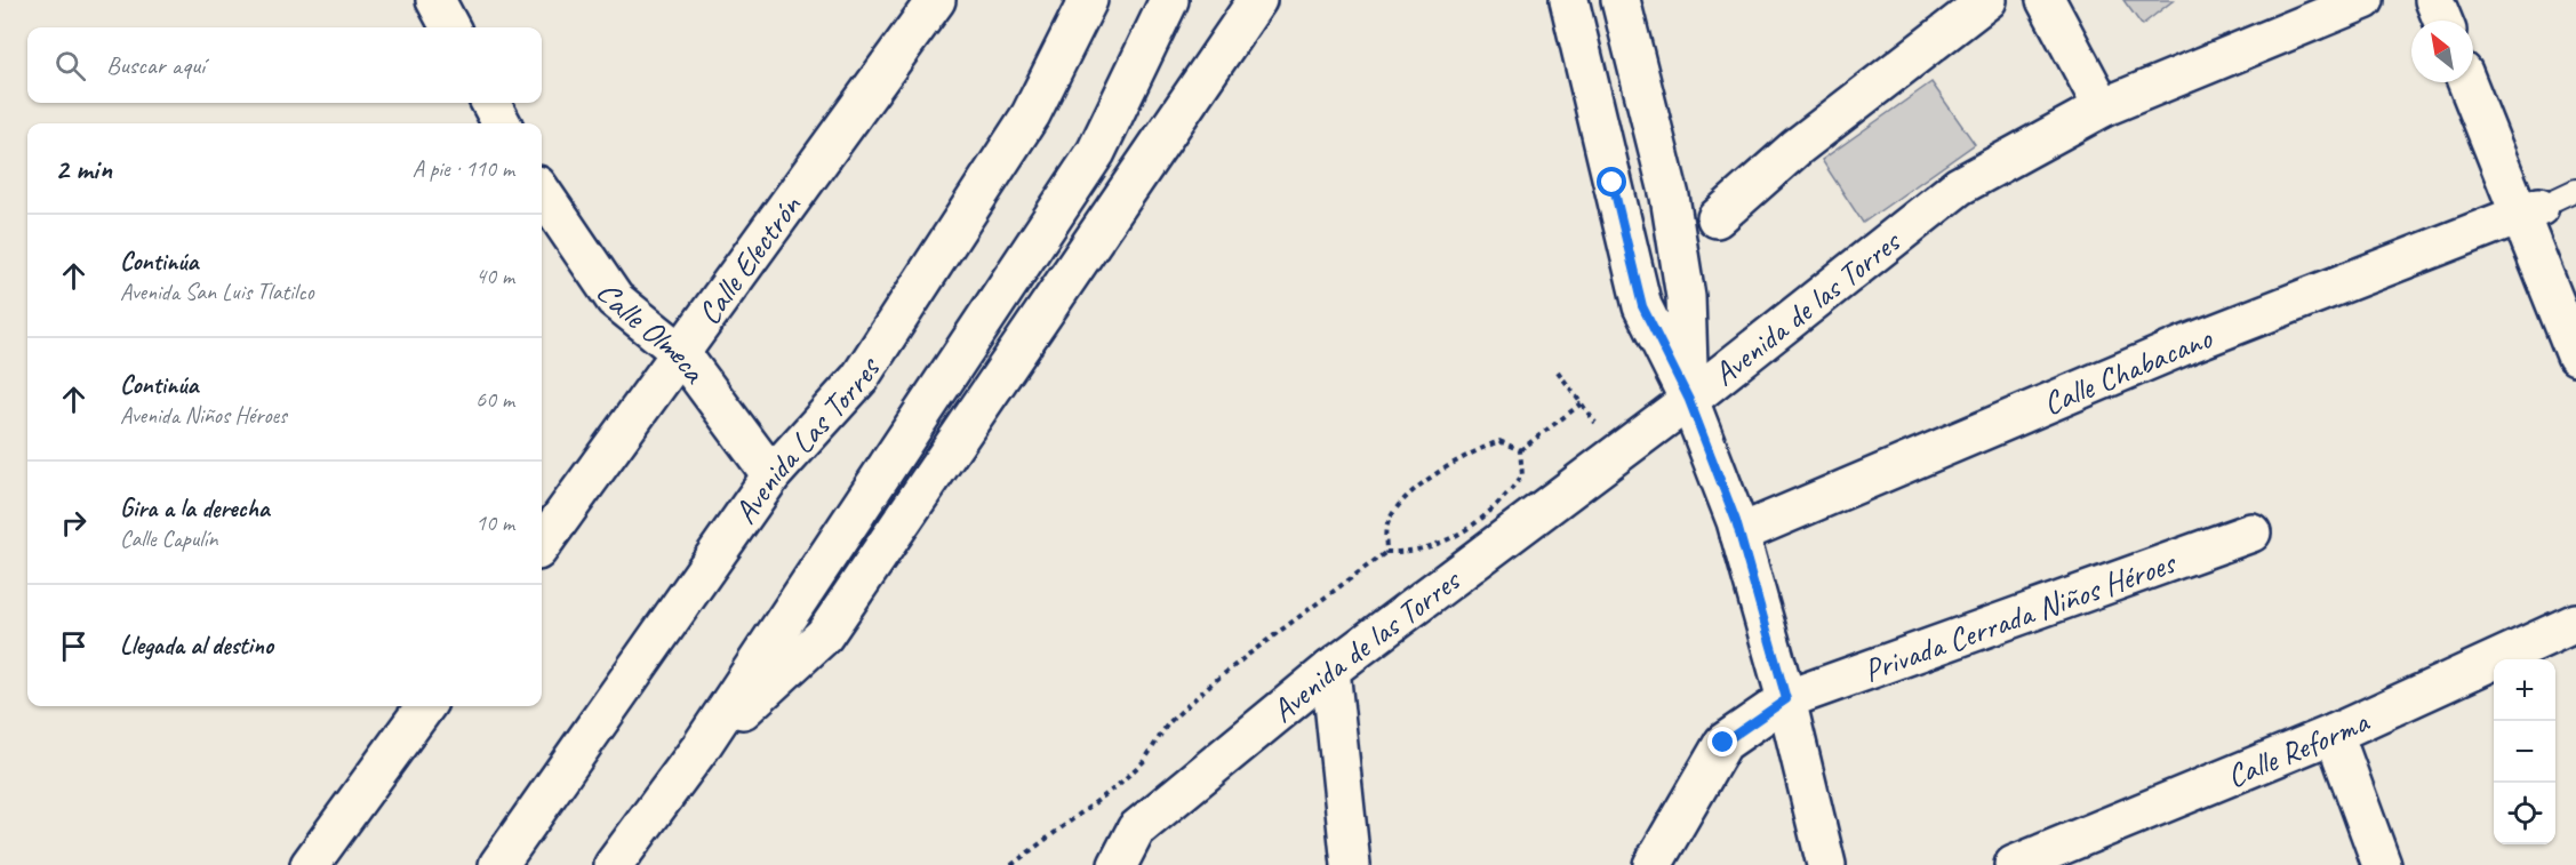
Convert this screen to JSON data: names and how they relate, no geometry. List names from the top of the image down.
{
  "streets": {
    "main road": [
      "Calle Electrón",
      "Avenida de las Torres",
      "Calle Olmeca",
      "Calle Chabacano",
      "Avenida Las Torres",
      "Privada Cerrada Niños Héroes",
      "Calle Reforma"
    ]
  },
  "crossings": [
    ["Calle Electrón", "Calle Olmeca"],
    ["Calle Olmeca", "Avenida Las Torres"]
  ],
  "north": "top left",
  "page": {
    "search": "Buscar aquí",
    "heading": ["2 min", "A pie · 110 m"],
    "list": [
      ["Continúa", "Avenida San Luis Tlatilco", "40 m"],
      ["Continúa", "Avenida Niños Héroes", "60 m"],
      ["Gira a la derecha", "Calle Capulín", "10 m"],
      "Llegada al destino"
    ],
    "map_buttons": ["+", "−"]
  }
}
